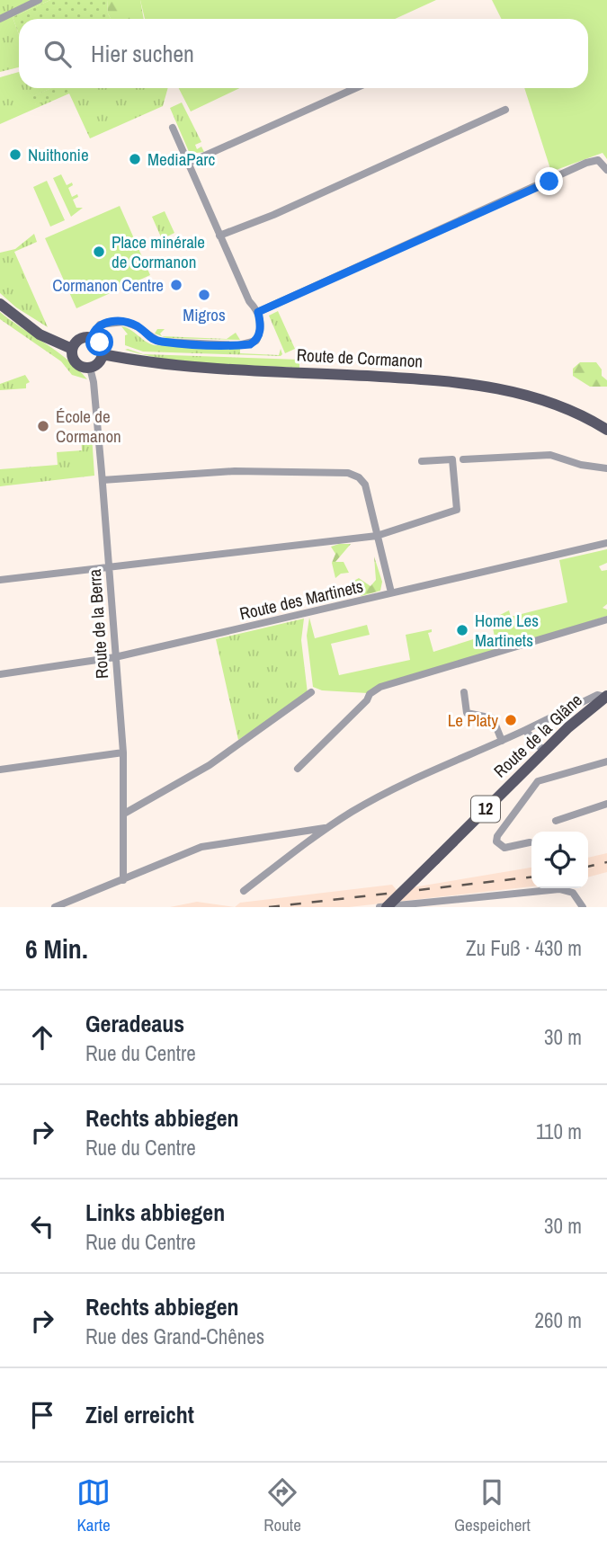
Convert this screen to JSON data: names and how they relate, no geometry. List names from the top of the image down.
{
  "streets": {
    "main road": ["Route de Cormanon", "Route de la Glâne", "12"],
    "street": ["Route des Martinets", "Route de la Berra"]
  },
  "crossings": [
    ["Route de Cormanon", "Route de la Berra"],
    ["Route des Martinets", "Route de la Berra"]
  ],
  "places": [
    "Nuithonie",
    "MediaParc",
    "Place minérale de Cormanon",
    "Cormanon Centre",
    "Migros",
    "École de Cormanon",
    "Home Les Martinets",
    "Le Platy"
  ],
  "page": {
    "search": "Hier suchen",
    "heading": ["6 Min.", "Zu Fuß · 430 m"],
    "list": [
      ["Geradeaus", "Rue du Centre", "30 m"],
      ["Rechts abbiegen", "Rue du Centre", "110 m"],
      ["Links abbiegen", "Rue du Centre", "30 m"],
      ["Rechts abbiegen", "Rue des Grand-Chênes", "260 m"],
      "Ziel erreicht"
    ],
    "nav": ["Karte", "Route", "Gespeichert"]
  }
}
